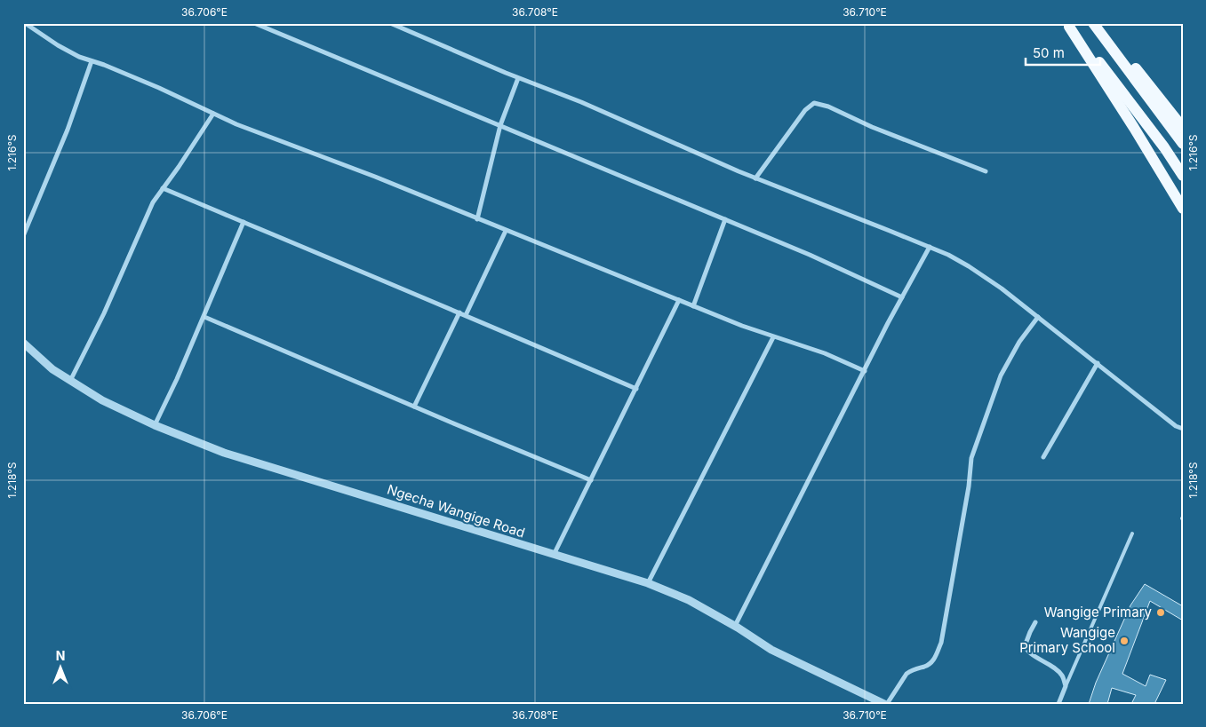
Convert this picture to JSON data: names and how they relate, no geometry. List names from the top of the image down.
{
  "streets": {
    "street": ["Ngecha Wangige Road"]
  },
  "places": ["Wangige Primary", "Wangige Primary School"],
  "scale_bar": "50 m",
  "north": "top",
  "coordinates": [
    "36.706°E",
    "36.708°E",
    "36.710°E",
    "1.216°S",
    "1.218°S"
  ]
}
